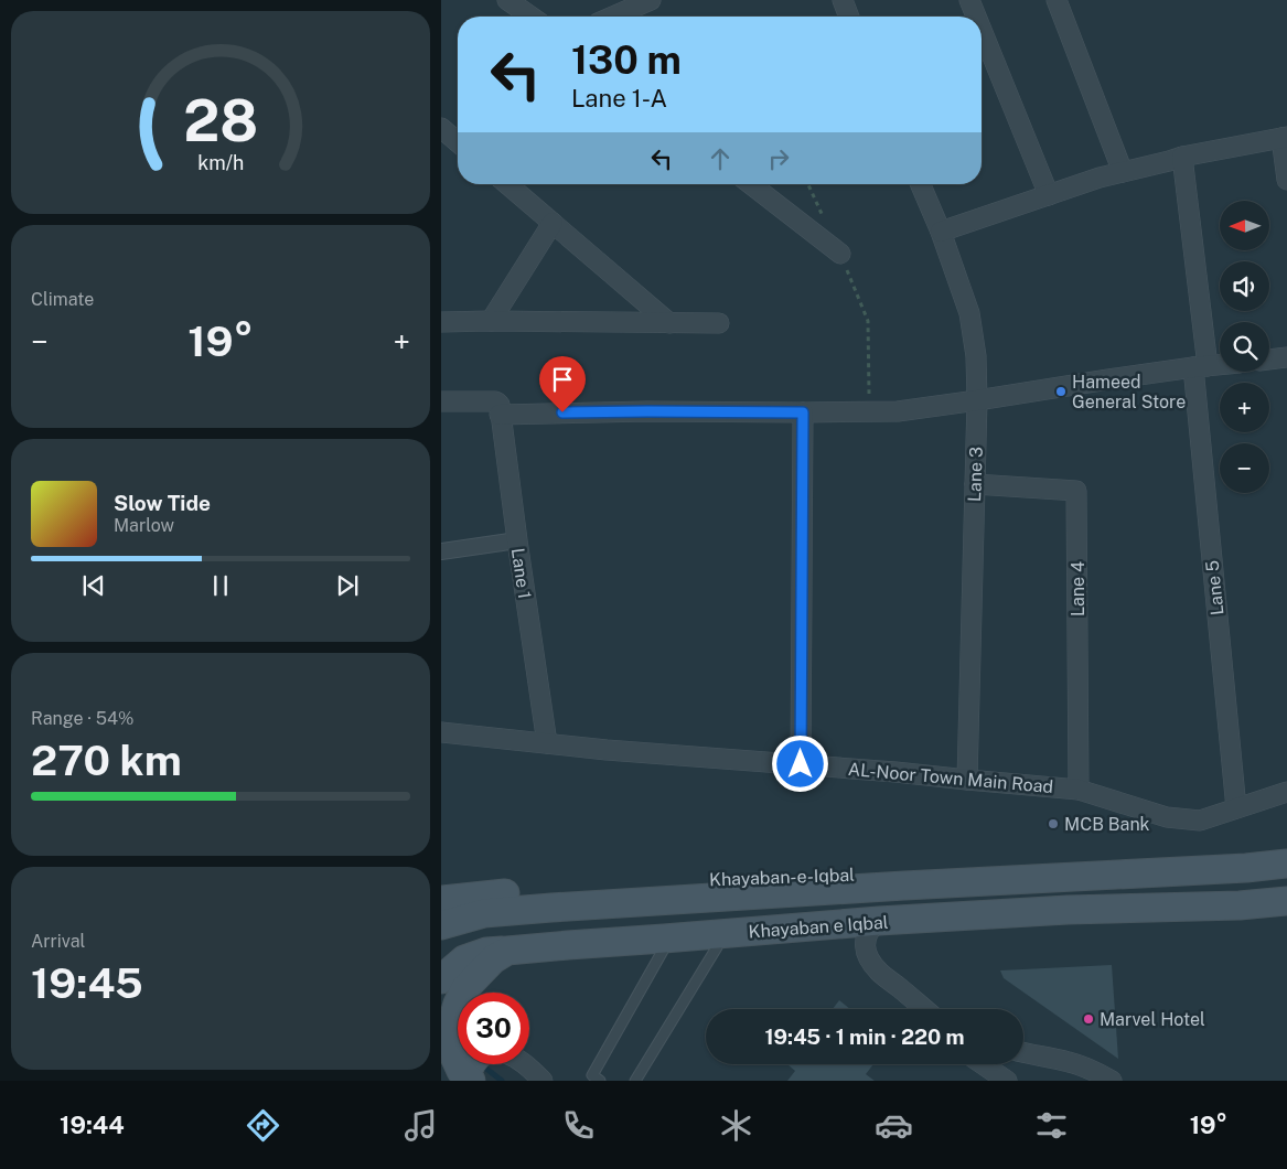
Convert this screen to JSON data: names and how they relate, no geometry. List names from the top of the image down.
{
  "streets": {
    "main road": ["Khayaban-e-Iqbal", "Khayaban e Iqbal"],
    "street": [
      "Lane 3",
      "Lane 1",
      "Lane 5",
      "Lane 4",
      "AL-Noor Town Main Road"
    ]
  },
  "crossings": [
    ["Lane 3", "Lane 4"],
    ["Lane 3", "AL-Noor Town Main Road"],
    ["Lane 1", "AL-Noor Town Main Road"],
    ["Lane 5", "AL-Noor Town Main Road"],
    ["Lane 4", "AL-Noor Town Main Road"]
  ],
  "places": ["Hameed General Store", "MCB Bank", "Marvel Hotel"],
  "north": "left",
  "page": {
    "turn": ["130 m", "Lane 1-A"],
    "map_buttons": ["+", "−"],
    "tile": [
      "Climate",
      ["Range · 54%", "270 km"],
      ["Arrival", "19:45"]
    ],
    "heat": ["−", "19°", "+"],
    "song": ["Slow Tide", "Marlow"],
    "limit": "30",
    "trip": "19:45 · 1 min · 220 m",
    "tabs": ["19:44", "19°"],
    "gauge": ["28", "km/h"]
  }
}
